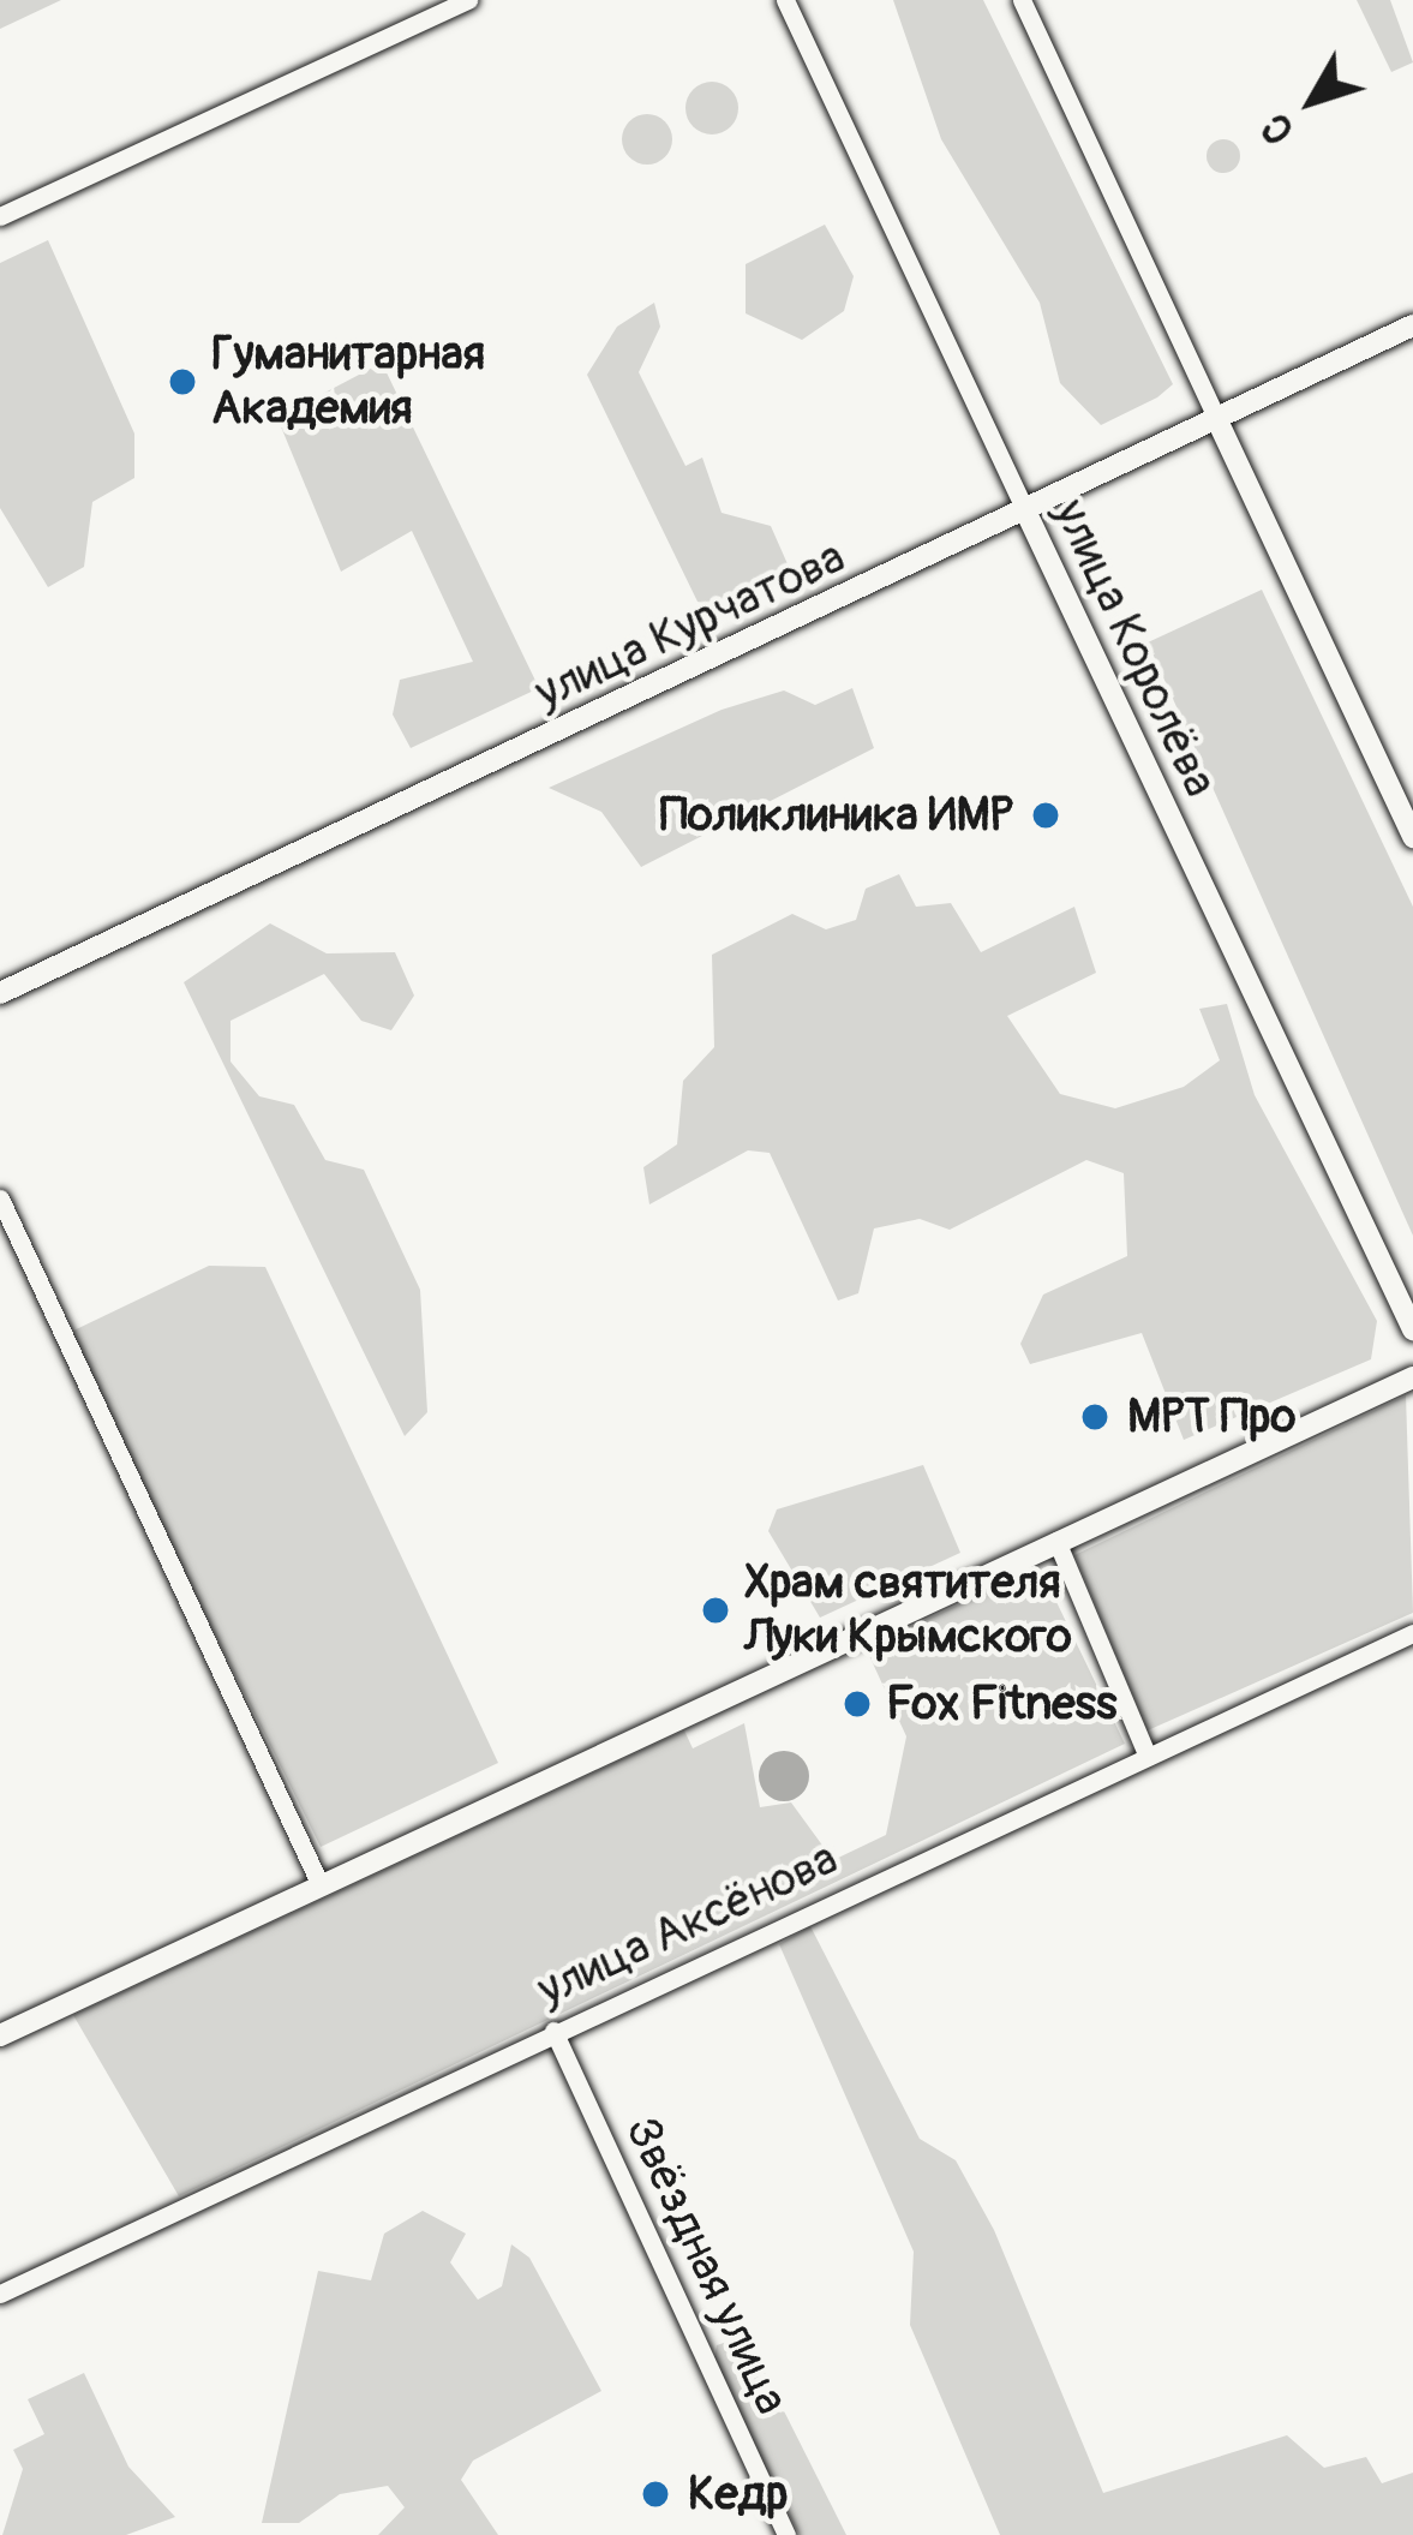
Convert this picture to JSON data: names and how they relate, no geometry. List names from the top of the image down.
{
  "streets": {
    "main road": ["улица Курчатова", "улица Королёва"],
    "street": ["улица Аксёнова", "Звёздная улица"]
  },
  "crossings": [
    ["улица Курчатова", "улица Королёва"],
    ["улица Аксёнова", "Звёздная улица"]
  ],
  "places": [
    "Гуманитарная Академия",
    "Поликлиника ИМР",
    "МРТ Про",
    "Храм святителя Луки Крымского",
    "Fox Fitness",
    "Кедр"
  ],
  "north": "bottom left"
}
